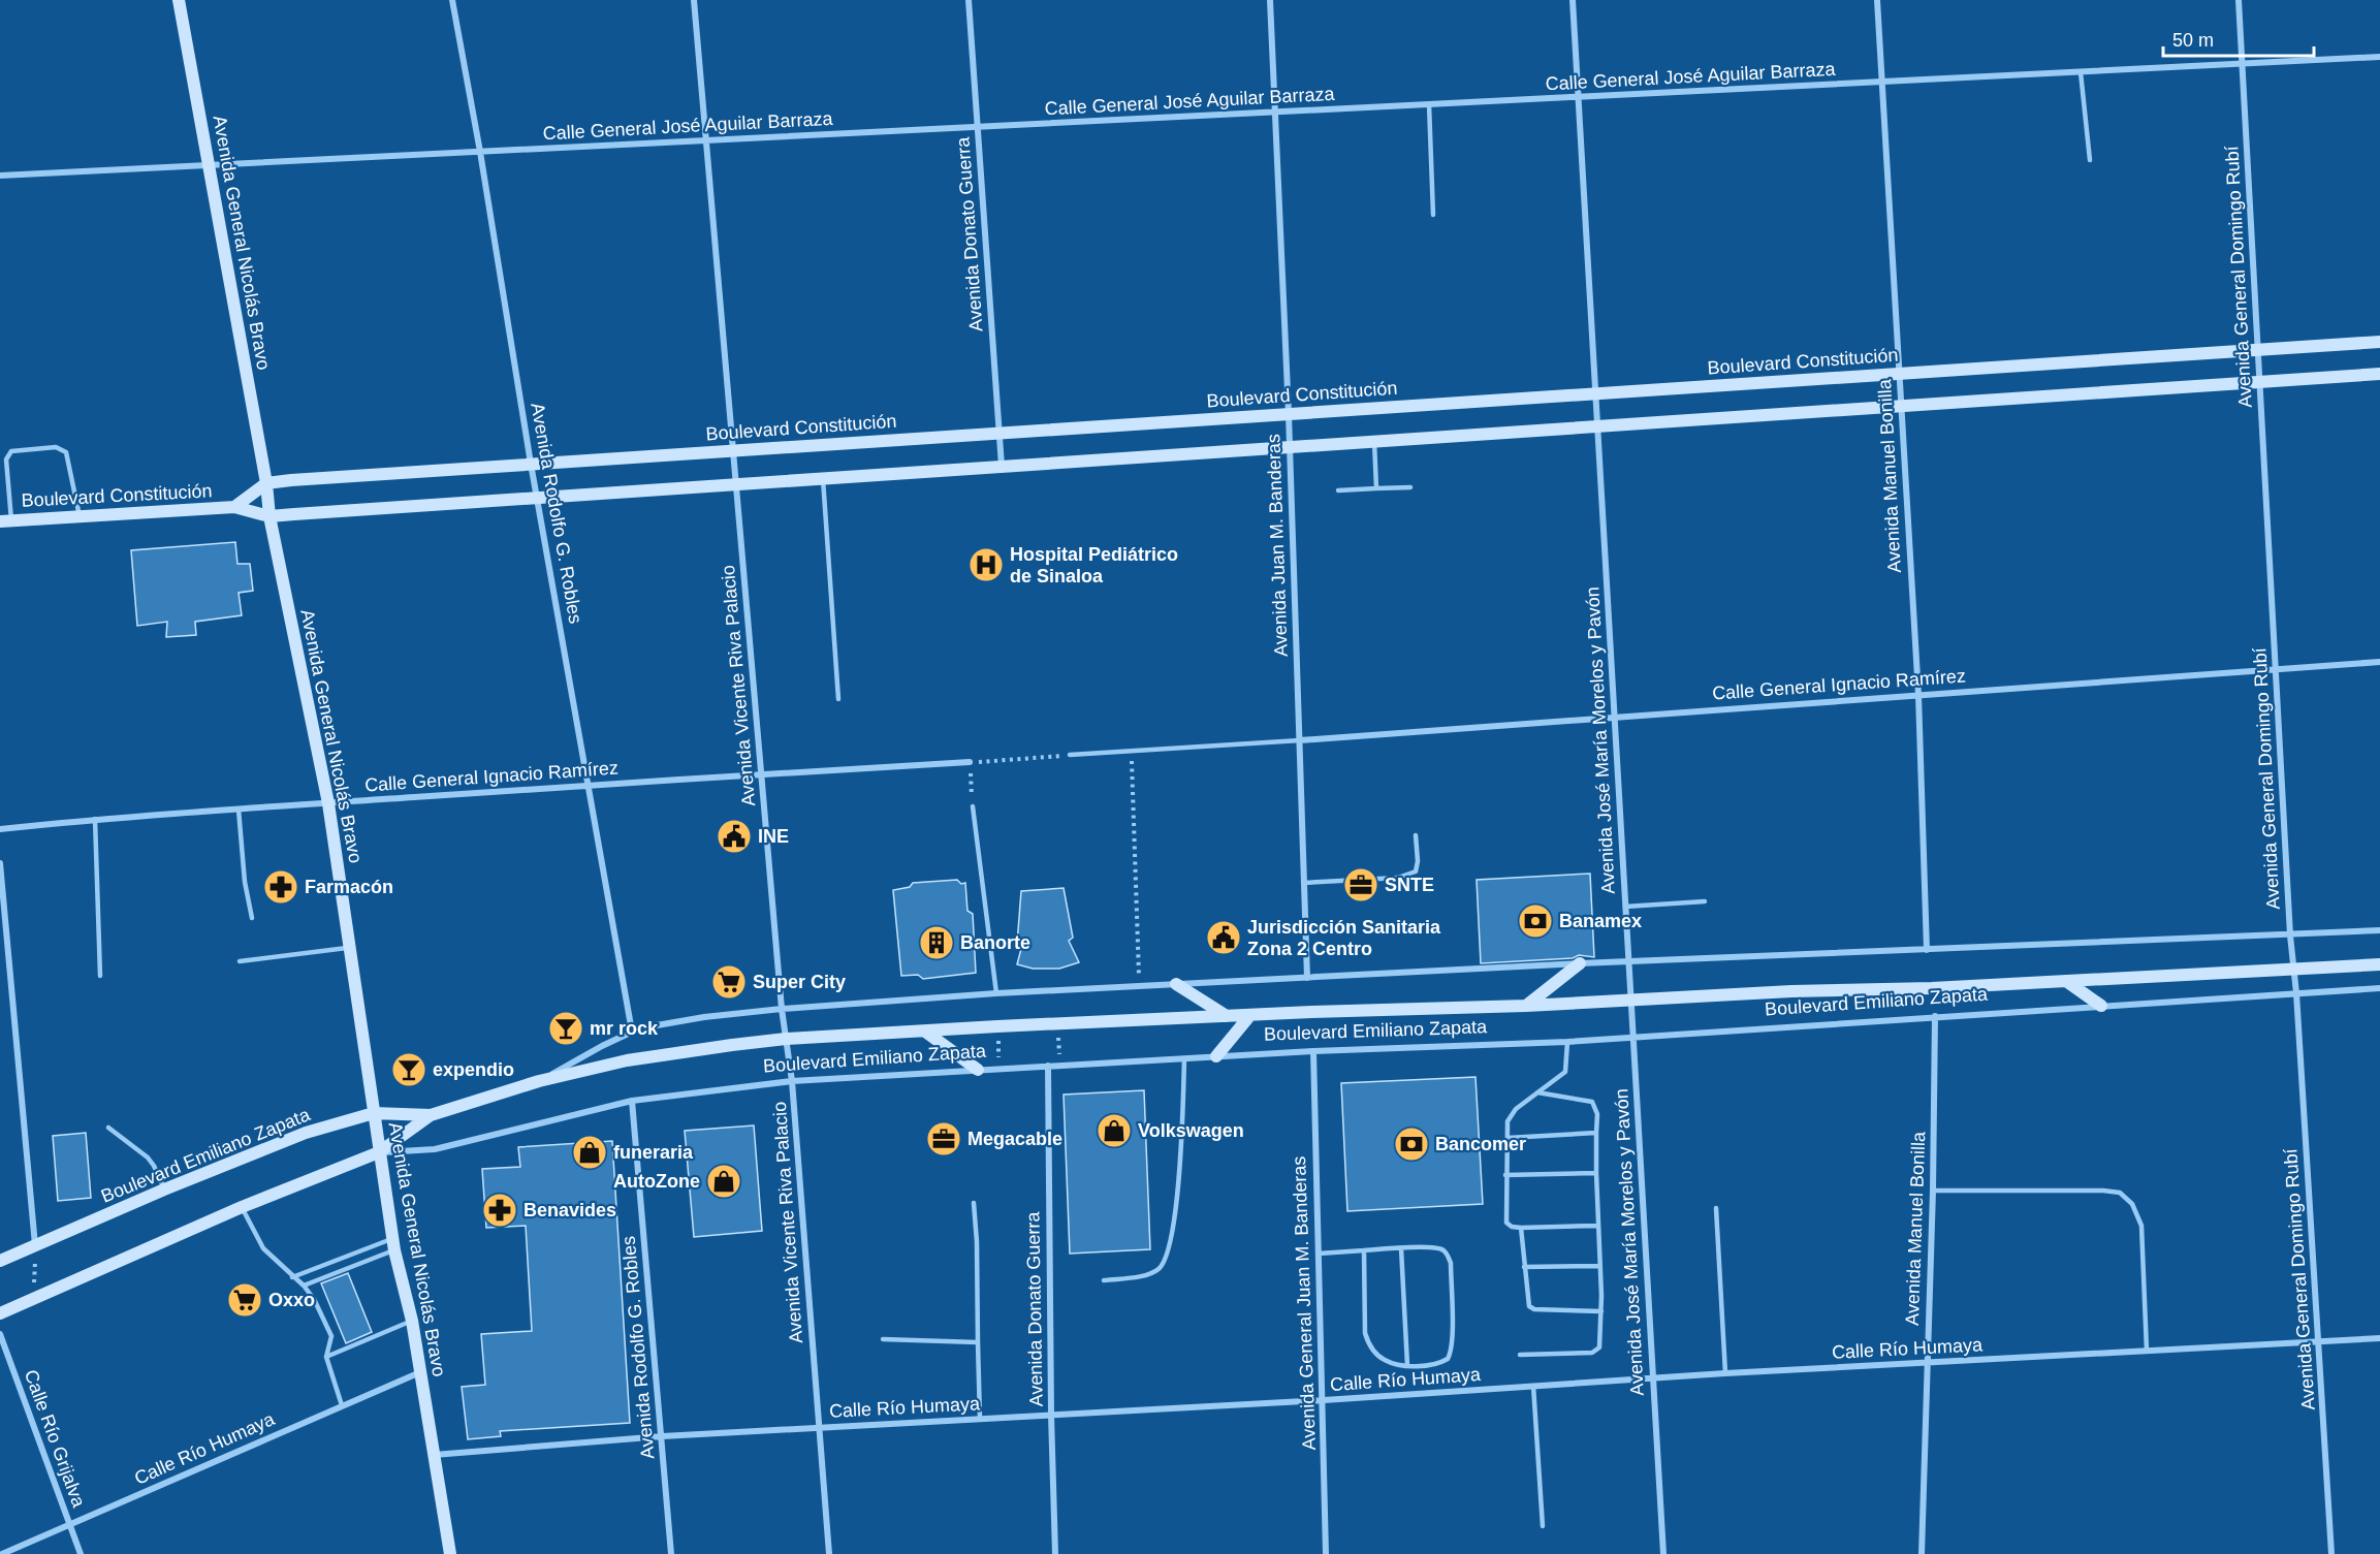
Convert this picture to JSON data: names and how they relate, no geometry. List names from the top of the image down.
{
  "streets": {
    "main road": ["Avenida General Nicolás Bravo", "Boulevard Constitución", "Boulevard Emiliano Zapata"],
    "street": [
      "Calle General José Aguilar Barraza",
      "Avenida Donato Guerra",
      "Avenida General Domingo Rubí",
      "Avenida Manuel Bonilla",
      "Avenida Rodolfo G. Robles",
      "Avenida Juan M. Banderas",
      "Calle General Ignacio Ramírez",
      "Avenida Vicente Riva Palacio",
      "Avenida José María Morelos y Pavón",
      "Avenida General Juan M. Banderas",
      "Calle Río Humaya",
      "Calle Río Grijalva"
    ]
  },
  "crossings": [
    ["Calle General José Aguilar Barraza", "Avenida Donato Guerra"],
    ["Calle General José Aguilar Barraza", "Avenida General Nicolás Bravo"],
    ["Calle General José Aguilar Barraza", "Avenida General Domingo Rubí"],
    ["Calle General José Aguilar Barraza", "Avenida Manuel Bonilla"],
    ["Calle General José Aguilar Barraza", "Avenida Rodolfo G. Robles"],
    ["Calle General José Aguilar Barraza", "Avenida Juan M. Banderas"],
    ["Calle General José Aguilar Barraza", "Avenida Vicente Riva Palacio"],
    ["Calle General José Aguilar Barraza", "Avenida José María Morelos y Pavón"],
    ["Avenida Donato Guerra", "Boulevard Constitución"],
    ["Avenida Donato Guerra", "Boulevard Emiliano Zapata"],
    ["Avenida Donato Guerra", "Calle Río Humaya"],
    ["Avenida General Nicolás Bravo", "Boulevard Constitución"],
    ["Avenida General Nicolás Bravo", "Calle General Ignacio Ramírez"],
    ["Avenida General Nicolás Bravo", "Boulevard Emiliano Zapata"],
    ["Avenida General Nicolás Bravo", "Calle Río Humaya"],
    ["Avenida General Domingo Rubí", "Boulevard Constitución"],
    ["Avenida General Domingo Rubí", "Calle General Ignacio Ramírez"],
    ["Avenida General Domingo Rubí", "Boulevard Emiliano Zapata"],
    ["Avenida General Domingo Rubí", "Calle Río Humaya"],
    ["Boulevard Constitución", "Avenida Manuel Bonilla"],
    ["Boulevard Constitución", "Avenida Rodolfo G. Robles"],
    ["Boulevard Constitución", "Avenida Juan M. Banderas"],
    ["Boulevard Constitución", "Avenida Vicente Riva Palacio"],
    ["Boulevard Constitución", "Avenida José María Morelos y Pavón"],
    ["Avenida Manuel Bonilla", "Calle General Ignacio Ramírez"],
    ["Avenida Manuel Bonilla", "Boulevard Emiliano Zapata"],
    ["Avenida Manuel Bonilla", "Calle Río Humaya"],
    ["Avenida Rodolfo G. Robles", "Calle General Ignacio Ramírez"],
    ["Avenida Rodolfo G. Robles", "Boulevard Emiliano Zapata"],
    ["Avenida Rodolfo G. Robles", "Calle Río Humaya"],
    ["Avenida Juan M. Banderas", "Calle General Ignacio Ramírez"],
    ["Avenida Juan M. Banderas", "Boulevard Emiliano Zapata"],
    ["Calle General Ignacio Ramírez", "Avenida Vicente Riva Palacio"],
    ["Calle General Ignacio Ramírez", "Avenida José María Morelos y Pavón"],
    ["Avenida Vicente Riva Palacio", "Boulevard Emiliano Zapata"],
    ["Avenida Vicente Riva Palacio", "Calle Río Humaya"],
    ["Avenida José María Morelos y Pavón", "Boulevard Emiliano Zapata"],
    ["Avenida José María Morelos y Pavón", "Calle Río Humaya"],
    ["Boulevard Emiliano Zapata", "Avenida General Juan M. Banderas"],
    ["Avenida General Juan M. Banderas", "Calle Río Humaya"],
    ["Calle Río Humaya", "Calle Río Grijalva"]
  ],
  "places": {
    "hospital": ["Hospital Pediátrico de Sinaloa"],
    "public building": ["INE", "Jurisdicción Sanitaria Zona 2 Centro"],
    "office": ["SNTE", "Megacable"],
    "pharmacy": ["Farmacón", "Benavides"],
    "bank": ["Banamex", "Bancomer"],
    "building": ["Banorte"],
    "supermarket": ["Super City", "Oxxo"],
    "bar": ["mr rock", "expendio"],
    "shop": ["Volkswagen", "funeraria", "AutoZone"]
  },
  "scale_bar": "50 m"
}
